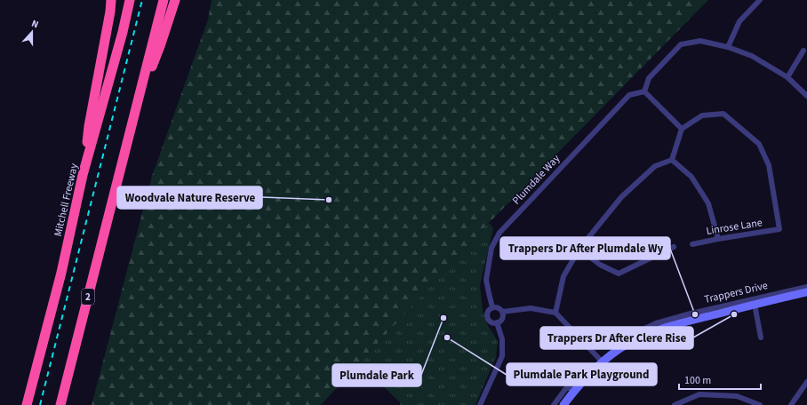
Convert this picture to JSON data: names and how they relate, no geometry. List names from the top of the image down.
{
  "streets": {
    "highway": ["Mitchell Freeway", "2"],
    "main road": ["Trappers Drive"],
    "street": ["Plumdale Way", "Linrose Lane"]
  },
  "places": [
    "Woodvale Nature Reserve",
    "Trappers Dr After Plumdale Wy",
    "Trappers Dr After Clere Rise",
    "Plumdale Park",
    "Plumdale Park Playground"
  ],
  "scale_bar": "100 m",
  "north": "top"
}
